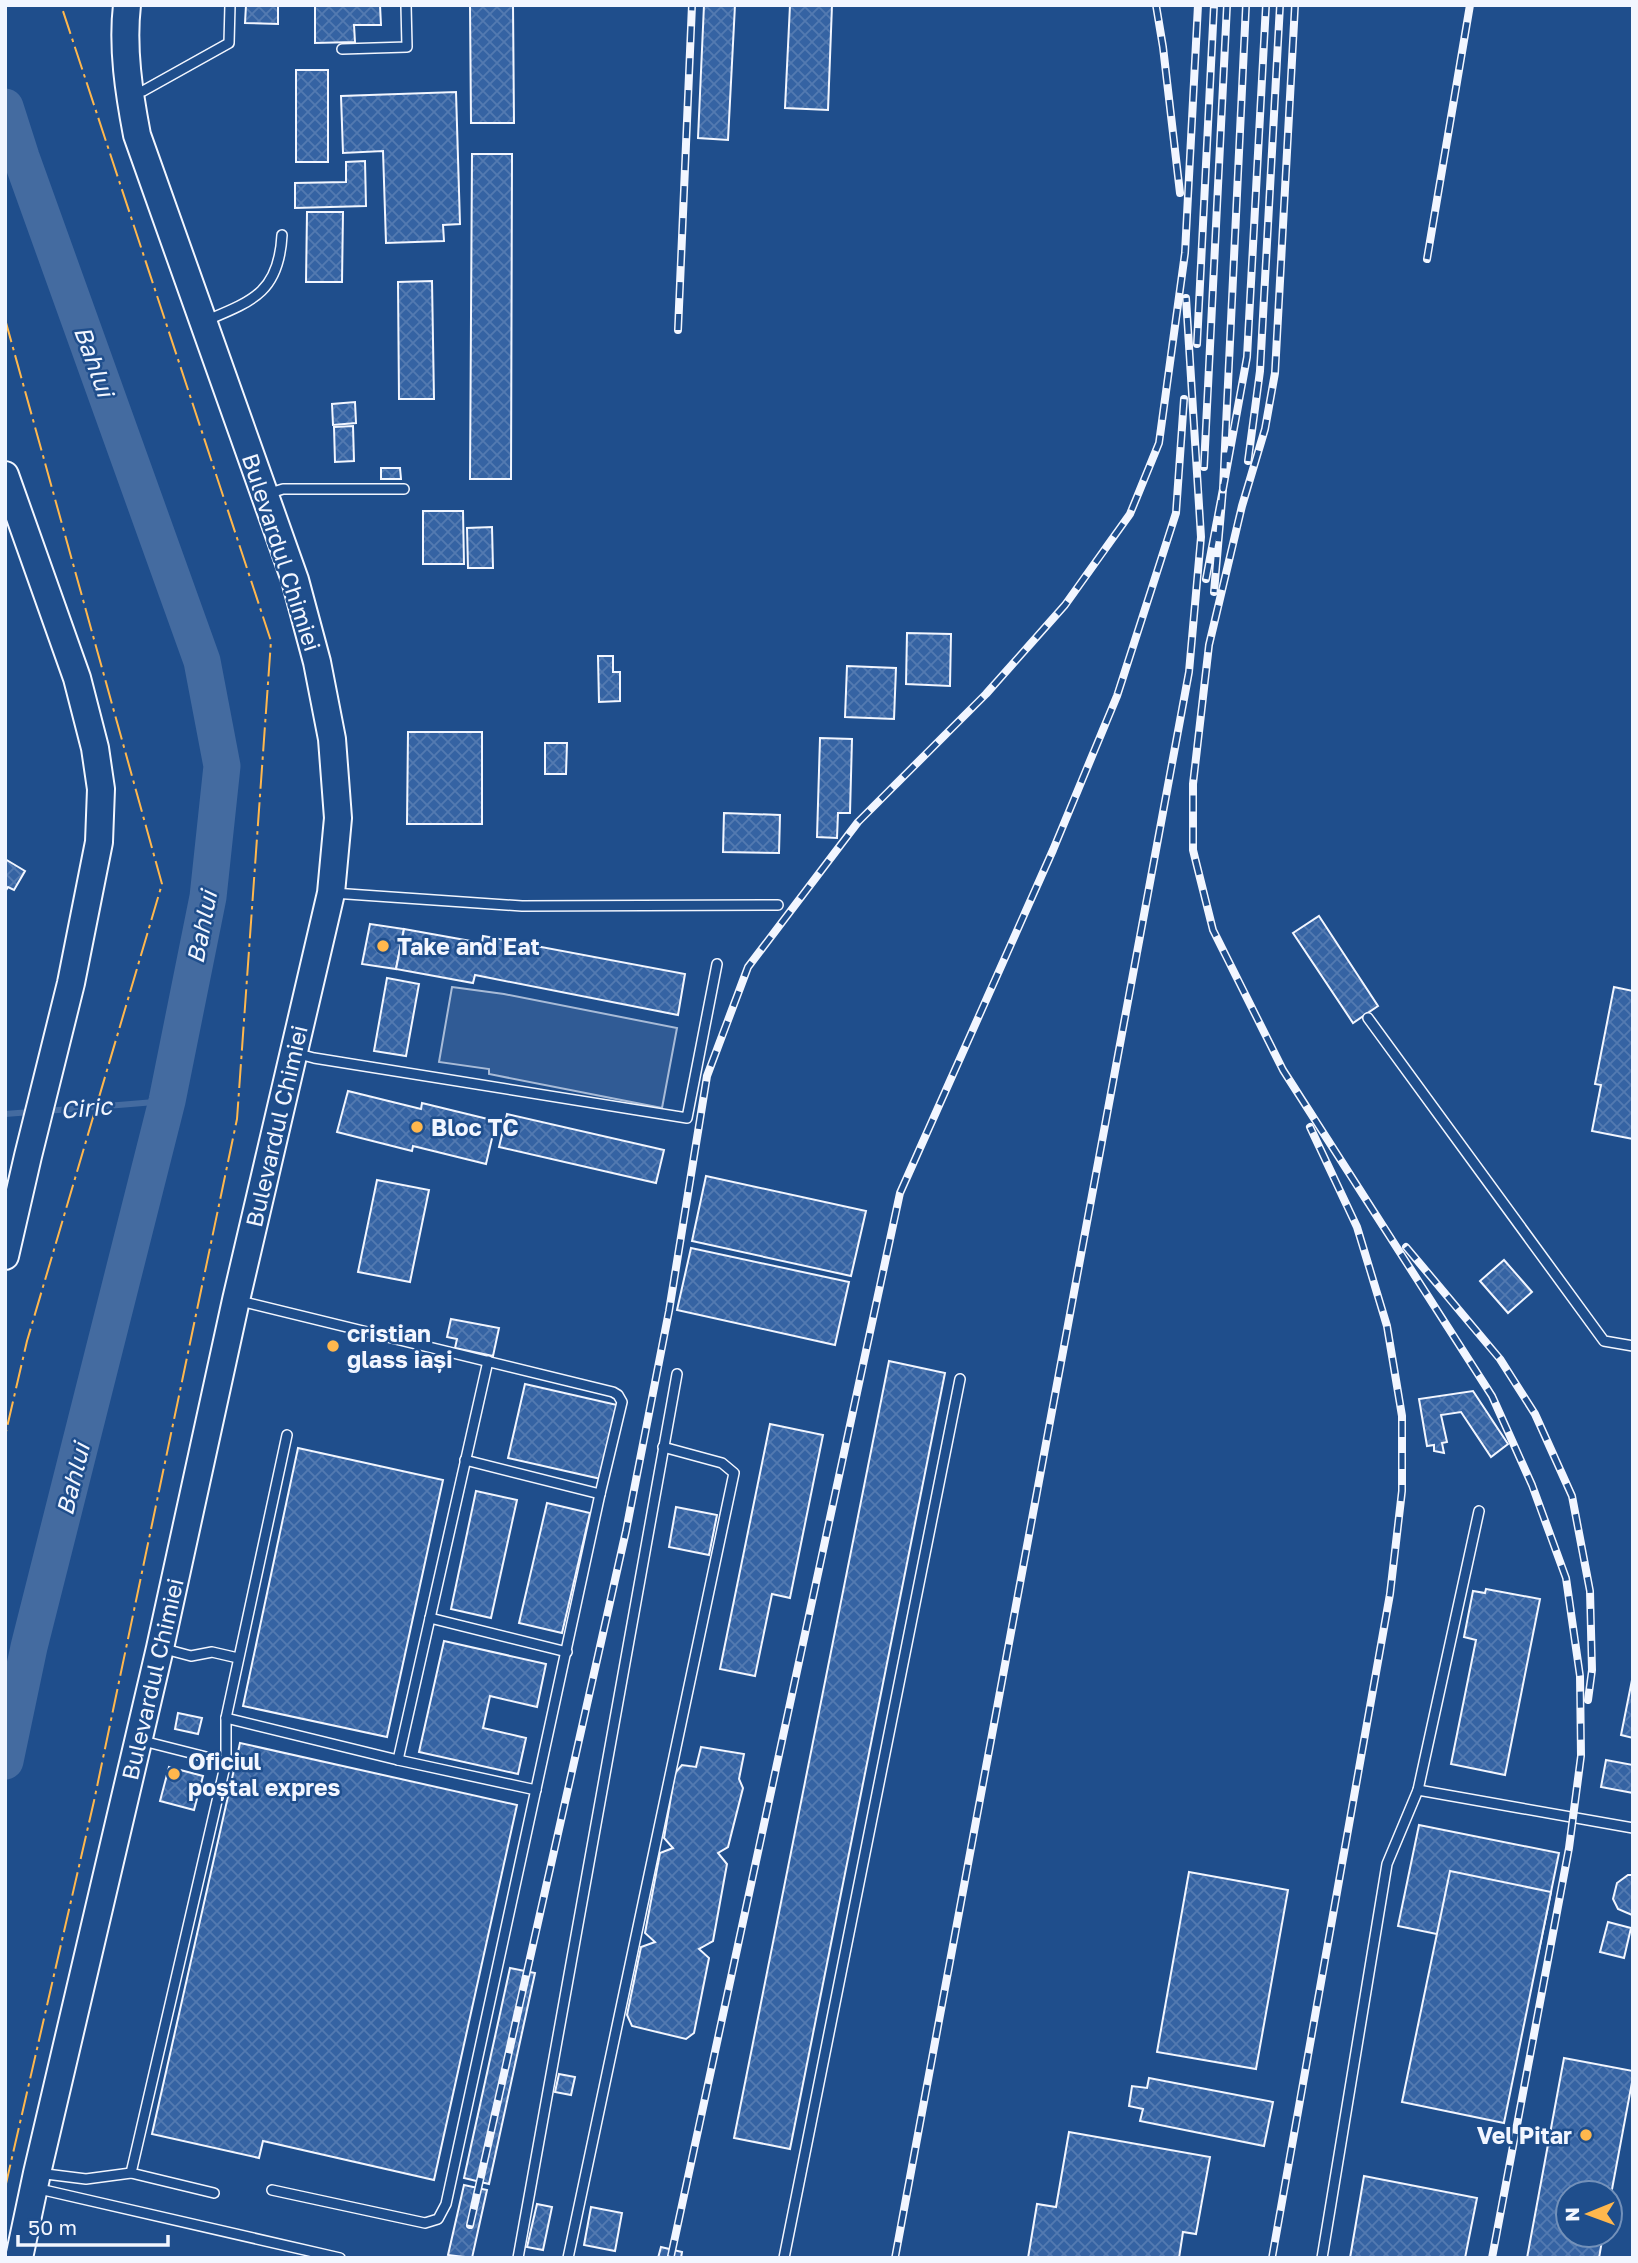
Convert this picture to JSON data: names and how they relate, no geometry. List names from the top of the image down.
{
  "streets": {
    "street": ["Bulevardul Chimiei"]
  },
  "water": ["Bahlui", "Ciric"],
  "places": [
    "Take and Eat",
    "Bloc TC",
    "cristian glass iași",
    "Oficiul poștal expres",
    "Vel Pitar"
  ],
  "scale_bar": "50 m",
  "north": "left"
}
